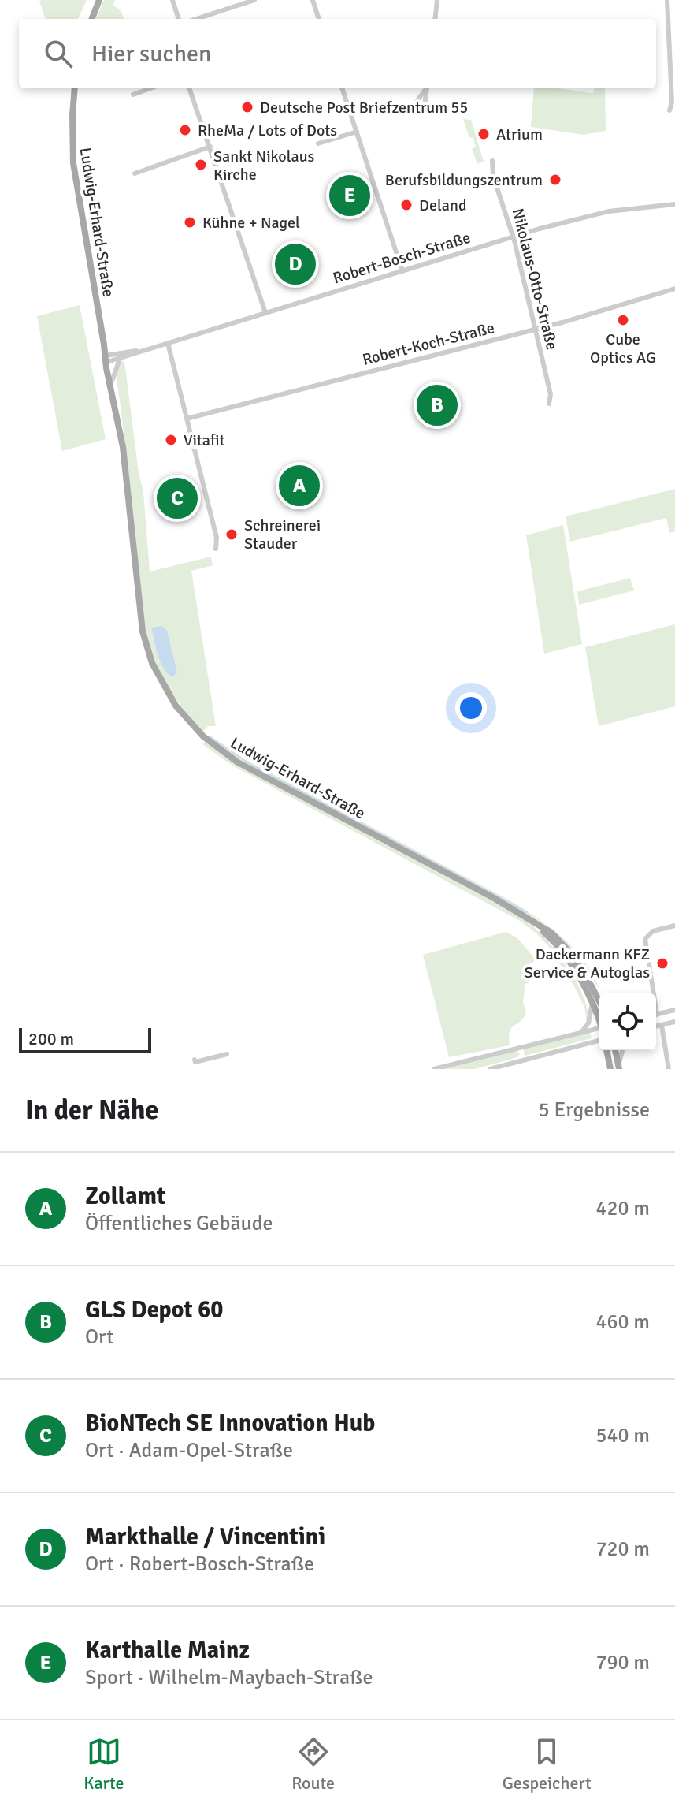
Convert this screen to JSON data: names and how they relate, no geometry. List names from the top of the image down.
{
  "streets": {
    "main road": ["Ludwig-Erhard-Straße"],
    "street": ["Robert-Bosch-Straße", "Nikolaus-Otto-Straße", "Robert-Koch-Straße"]
  },
  "crossings": [
    ["Ludwig-Erhard-Straße", "Robert-Bosch-Straße"],
    ["Robert-Bosch-Straße", "Nikolaus-Otto-Straße"],
    ["Nikolaus-Otto-Straße", "Robert-Koch-Straße"]
  ],
  "places": [
    "Deutsche Post Briefzentrum 55",
    "RheMa / Lots of Dots",
    "Atrium",
    "Sankt Nikolaus Kirche",
    "Berufsbildungszentrum",
    "Deland",
    "Kühne + Nagel",
    "Cube Optics AG",
    "Vitafit",
    "Schreinerei Stauder",
    "Dackermann KFZ Service & Autoglas"
  ],
  "scale_bar": "200 m",
  "page": {
    "search": "Hier suchen",
    "pins": [
      "E",
      "D",
      "B",
      "A",
      "C"
    ],
    "scale": "200 m",
    "heading": ["In der Nähe", "5 Ergebnisse"],
    "list": [
      {
        "mark": "A",
        "name": "Zollamt",
        "note": "Öffentliches Gebäude",
        "value": "420 m"
      },
      {
        "mark": "B",
        "name": "GLS Depot 60",
        "note": "Ort",
        "value": "460 m"
      },
      {
        "mark": "C",
        "name": "BioNTech SE Innovation Hub",
        "note": "Ort · Adam-Opel-Straße",
        "value": "540 m"
      },
      {
        "mark": "D",
        "name": "Markthalle / Vincentini",
        "note": "Ort · Robert-Bosch-Straße",
        "value": "720 m"
      },
      {
        "mark": "E",
        "name": "Karthalle Mainz",
        "note": "Sport · Wilhelm-Maybach-Straße",
        "value": "790 m"
      }
    ],
    "nav": ["Karte", "Route", "Gespeichert"]
  }
}
